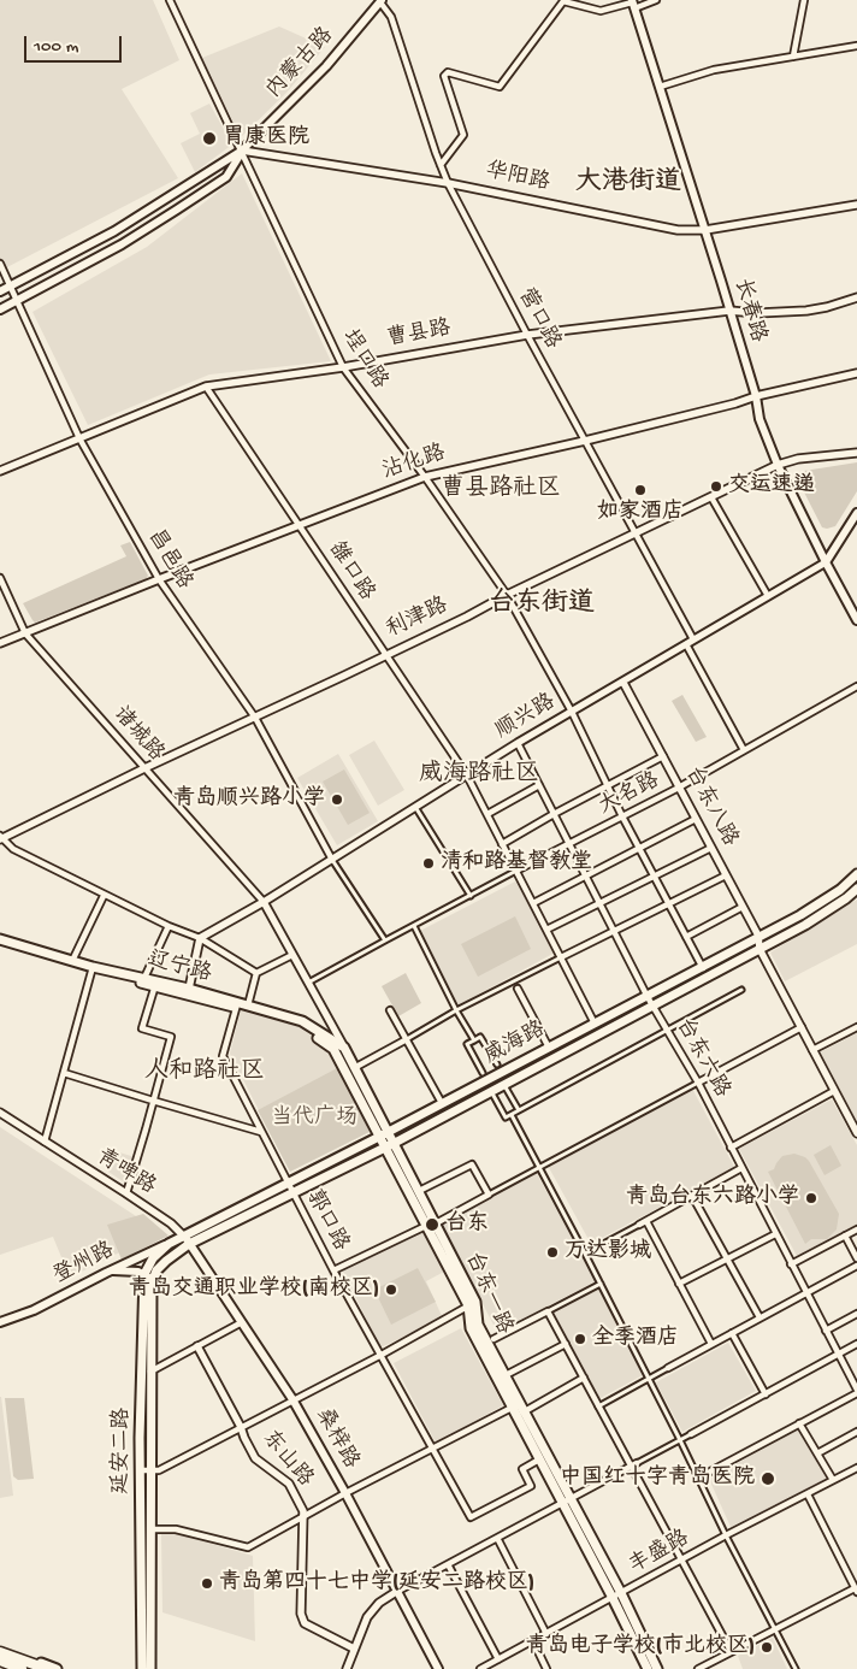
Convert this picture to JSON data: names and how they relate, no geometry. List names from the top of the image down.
{
  "streets": {
    "main road": [
      "内蒙古路",
      "长春路",
      "辽宁路",
      "威海路",
      "登州路",
      "台东一路",
      "桑梓路",
      "延安二路"
    ],
    "street": [
      "华阳路",
      "营口路",
      "曹县路",
      "埕口路",
      "沾化路",
      "昌邑路",
      "雒口路",
      "利津路",
      "顺兴路",
      "诸城路",
      "大名路",
      "台东八路",
      "台东六路",
      "青啤路",
      "郭口路",
      "东山路",
      "丰盛路"
    ]
  },
  "crossings": [
    ["内蒙古路", "华阳路"],
    ["内蒙古路", "营口路"],
    ["内蒙古路", "埕口路"],
    ["华阳路", "长春路"],
    ["华阳路", "营口路"],
    ["华阳路", "埕口路"],
    ["长春路", "曹县路"],
    ["长春路", "沾化路"],
    ["长春路", "利津路"],
    ["长春路", "顺兴路"],
    ["营口路", "曹县路"],
    ["营口路", "沾化路"],
    ["营口路", "利津路"],
    ["营口路", "顺兴路"],
    ["曹县路", "埕口路"],
    ["曹县路", "昌邑路"],
    ["曹县路", "雒口路"],
    ["埕口路", "沾化路"],
    ["埕口路", "利津路"],
    ["埕口路", "顺兴路"],
    ["埕口路", "大名路"],
    ["埕口路", "威海路"],
    ["沾化路", "昌邑路"],
    ["沾化路", "雒口路"],
    ["沾化路", "诸城路"],
    ["昌邑路", "利津路"],
    ["昌邑路", "顺兴路"],
    ["雒口路", "利津路"],
    ["雒口路", "顺兴路"],
    ["雒口路", "大名路"],
    ["雒口路", "威海路"],
    ["利津路", "诸城路"],
    ["顺兴路", "诸城路"],
    ["顺兴路", "台东八路"],
    ["顺兴路", "台东六路"],
    ["顺兴路", "台东一路"],
    ["诸城路", "台东一路"],
    ["大名路", "台东八路"],
    ["大名路", "台东六路"],
    ["台东八路", "威海路"],
    ["辽宁路", "郭口路"],
    ["辽宁路", "台东一路"],
    ["威海路", "台东六路"],
    ["威海路", "青啤路"],
    ["威海路", "郭口路"],
    ["威海路", "登州路"],
    ["威海路", "台东一路"],
    ["威海路", "桑梓路"],
    ["青啤路", "登州路"],
    ["青啤路", "桑梓路"],
    ["郭口路", "台东一路"],
    ["登州路", "桑梓路"],
    ["台东一路", "丰盛路"]
  ],
  "districts": [
    "大港街道",
    "曹县路社区",
    "台东街道",
    "威海路社区",
    "人和路社区"
  ],
  "parks": ["当代广场"],
  "places": [
    "胃康医院",
    "交运速递",
    "如家酒店",
    "青岛顺兴路小学",
    "清和路基督教堂",
    "青岛台东六路小学",
    "台东",
    "万达影城",
    "青岛交通职业学校(南校区)",
    "全季酒店",
    "中国红十字青岛医院",
    "青岛第四十七中学(延安二路校区)",
    "青岛电子学校(市北校区)"
  ],
  "scale_bar": "100 m"
}
